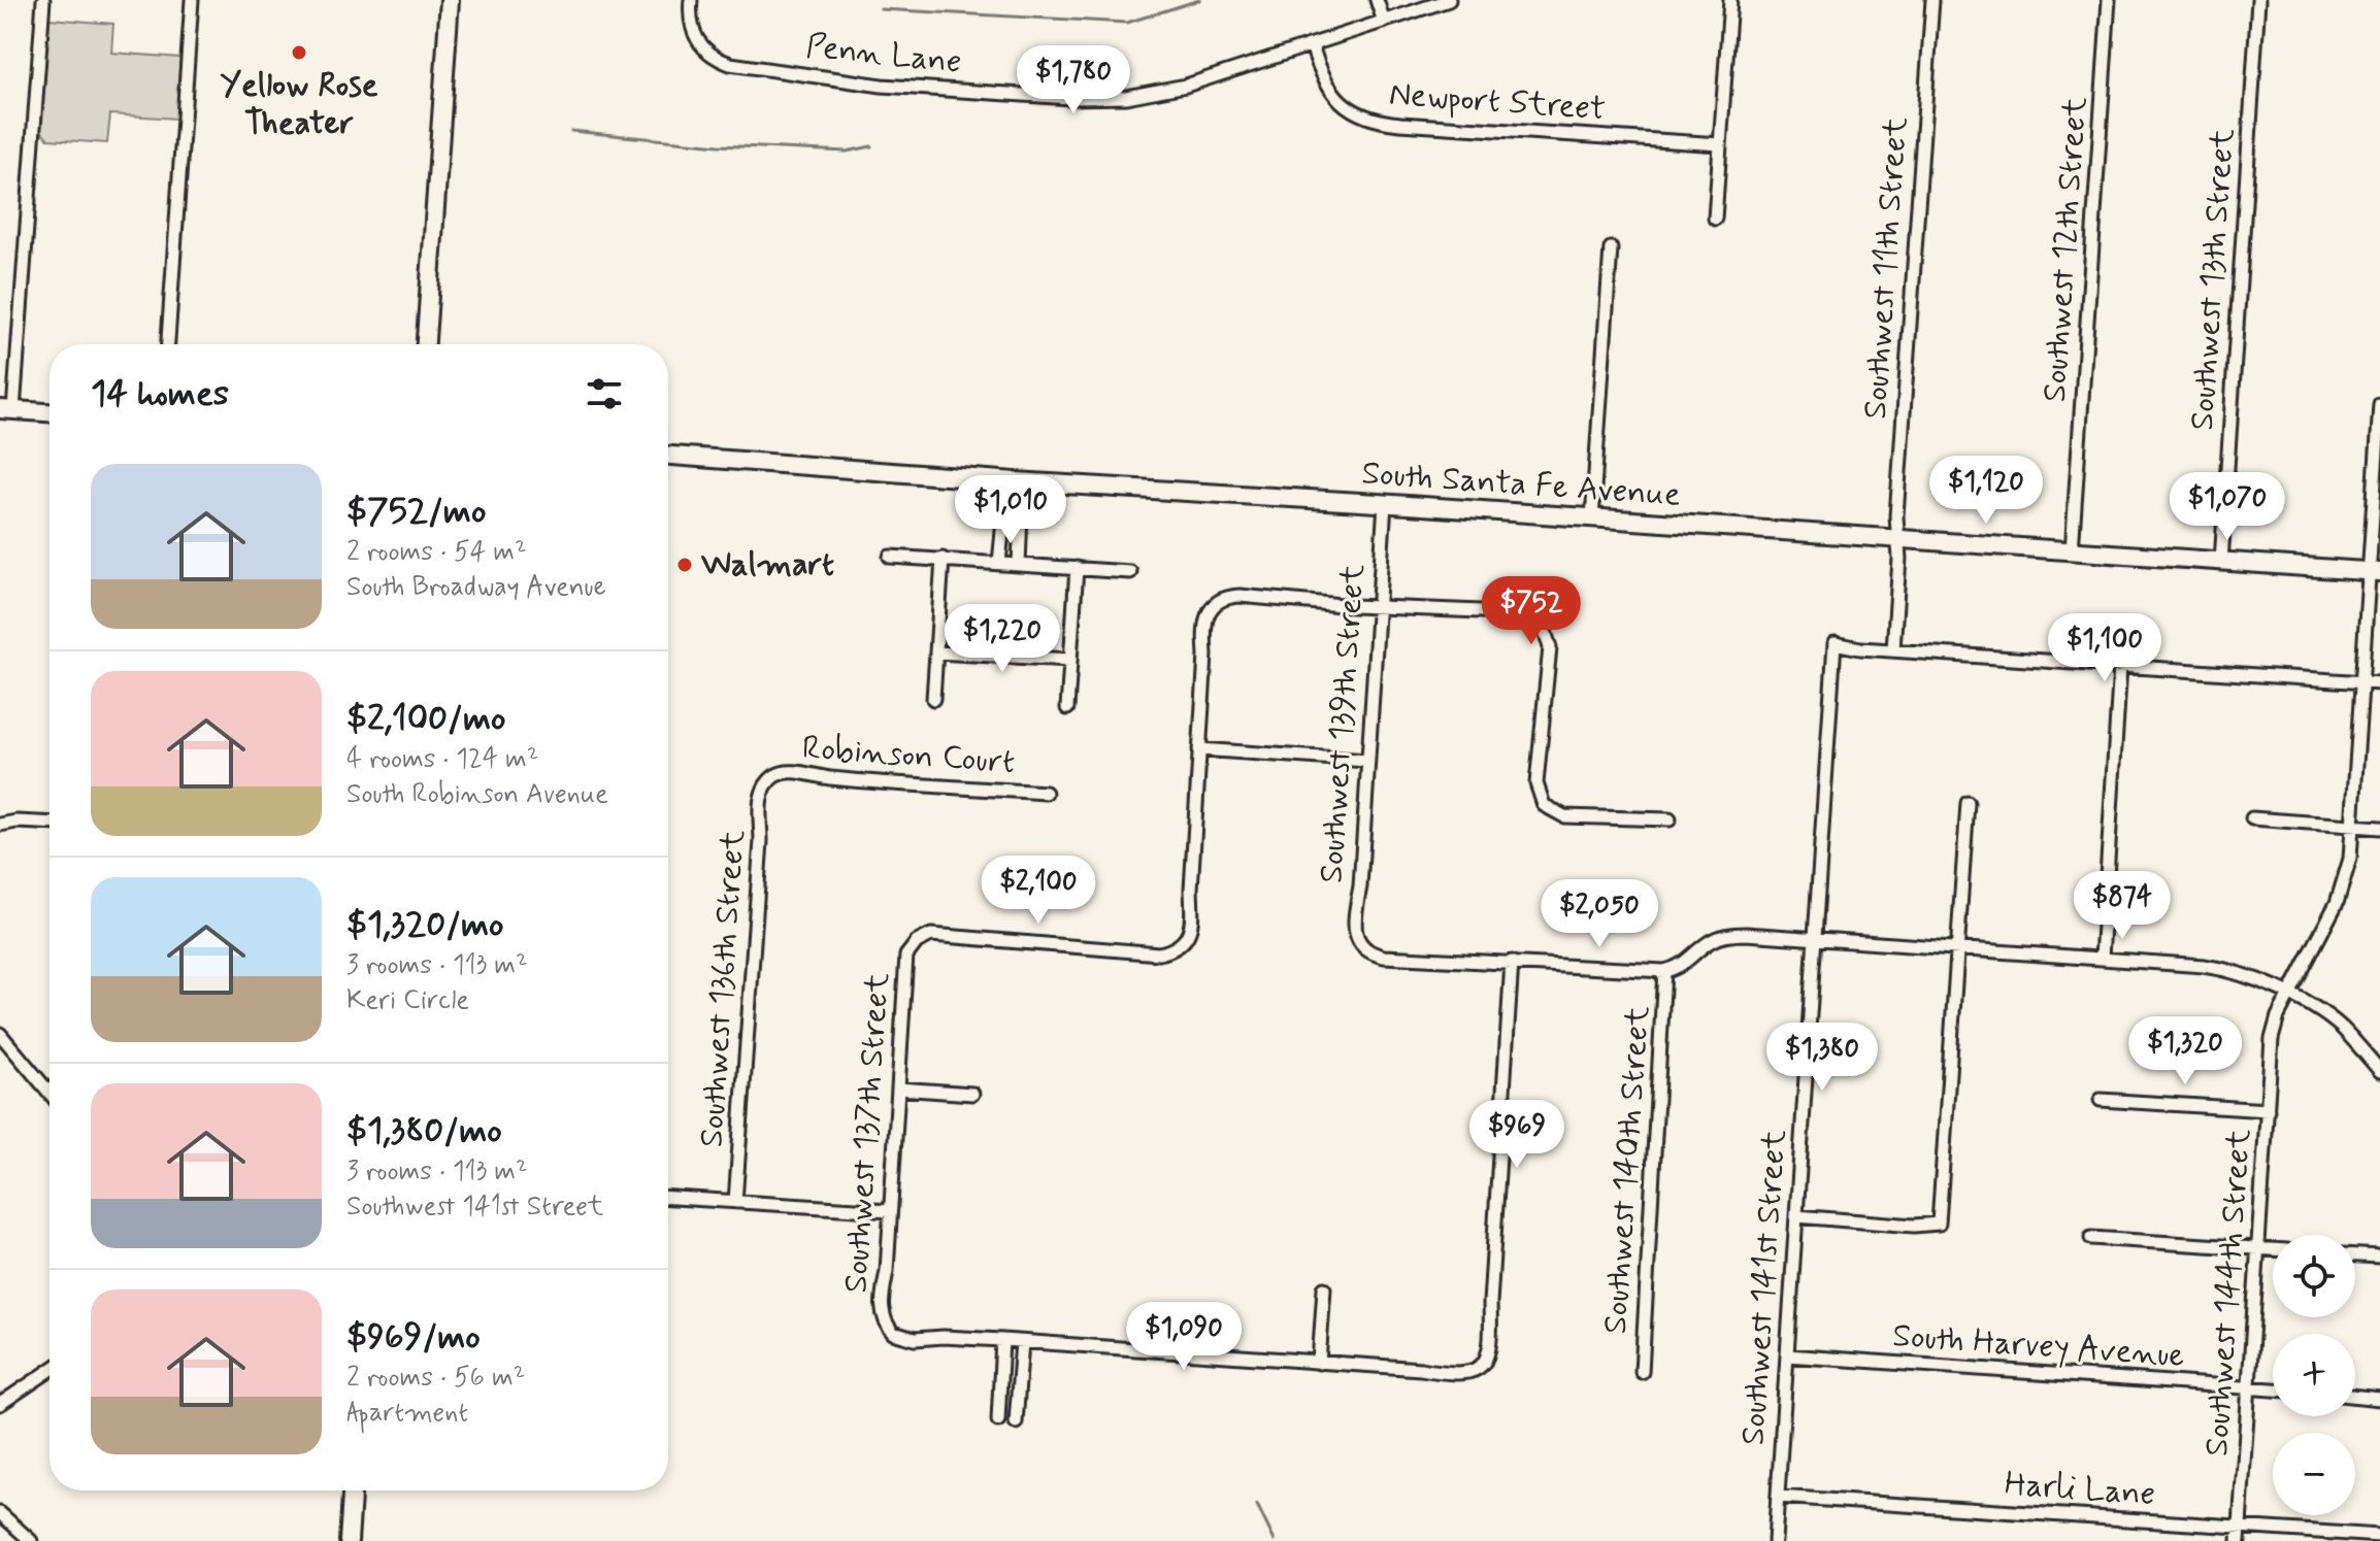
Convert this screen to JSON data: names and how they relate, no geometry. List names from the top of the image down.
{
  "streets": {
    "main road": ["South Santa Fe Avenue"],
    "street": [
      "Penn Lane",
      "Newport Street",
      "Southwest 12th Street",
      "Southwest 11th Street",
      "Southwest 13th Street",
      "Southwest 139th Street",
      "Robinson Court",
      "Southwest 136th Street",
      "Southwest 137th Street",
      "Southwest 140th Street",
      "Southwest 141st Street",
      "Southwest 144th Street",
      "South Harvey Avenue",
      "Harli Lane"
    ]
  },
  "crossings": [
    ["Penn Lane", "Newport Street"],
    ["Southwest 12th Street", "South Santa Fe Avenue"],
    ["Southwest 11th Street", "South Santa Fe Avenue"],
    ["Southwest 11th Street", "Southwest 141st Street"],
    ["Southwest 13th Street", "South Santa Fe Avenue"],
    ["South Santa Fe Avenue", "Southwest 139th Street"],
    ["South Santa Fe Avenue", "Southwest 144th Street"],
    ["Robinson Court", "Southwest 136th Street"],
    ["Southwest 141st Street", "South Harvey Avenue"],
    ["Southwest 141st Street", "Harli Lane"],
    ["Southwest 144th Street", "South Harvey Avenue"],
    ["Southwest 144th Street", "Harli Lane"]
  ],
  "places": ["Yellow Rose Theater", "Walmart"],
  "page": {
    "price": [
      "$1,780",
      "$1,120",
      "$1,070",
      "$1,010",
      "$752",
      "$1,220",
      "$1,100",
      "$2,100",
      "$874",
      "$2,050",
      "$1,320",
      "$1,380",
      "$969",
      "$1,090"
    ],
    "heading": "14 homes",
    "list": [
      {
        "name": "$752/mo",
        "note": "2 rooms · 54 m² · South Broadway Avenue"
      },
      {
        "name": "$2,100/mo",
        "note": "4 rooms · 124 m² · South Robinson Avenue"
      },
      {
        "name": "$1,320/mo",
        "note": "3 rooms · 113 m² · Keri Circle"
      },
      {
        "name": "$1,380/mo",
        "note": "3 rooms · 113 m² · Southwest 141st Street"
      },
      {
        "name": "$969/mo",
        "note": "2 rooms · 56 m² · Apartment"
      }
    ],
    "map_buttons": ["+", "−"]
  }
}
